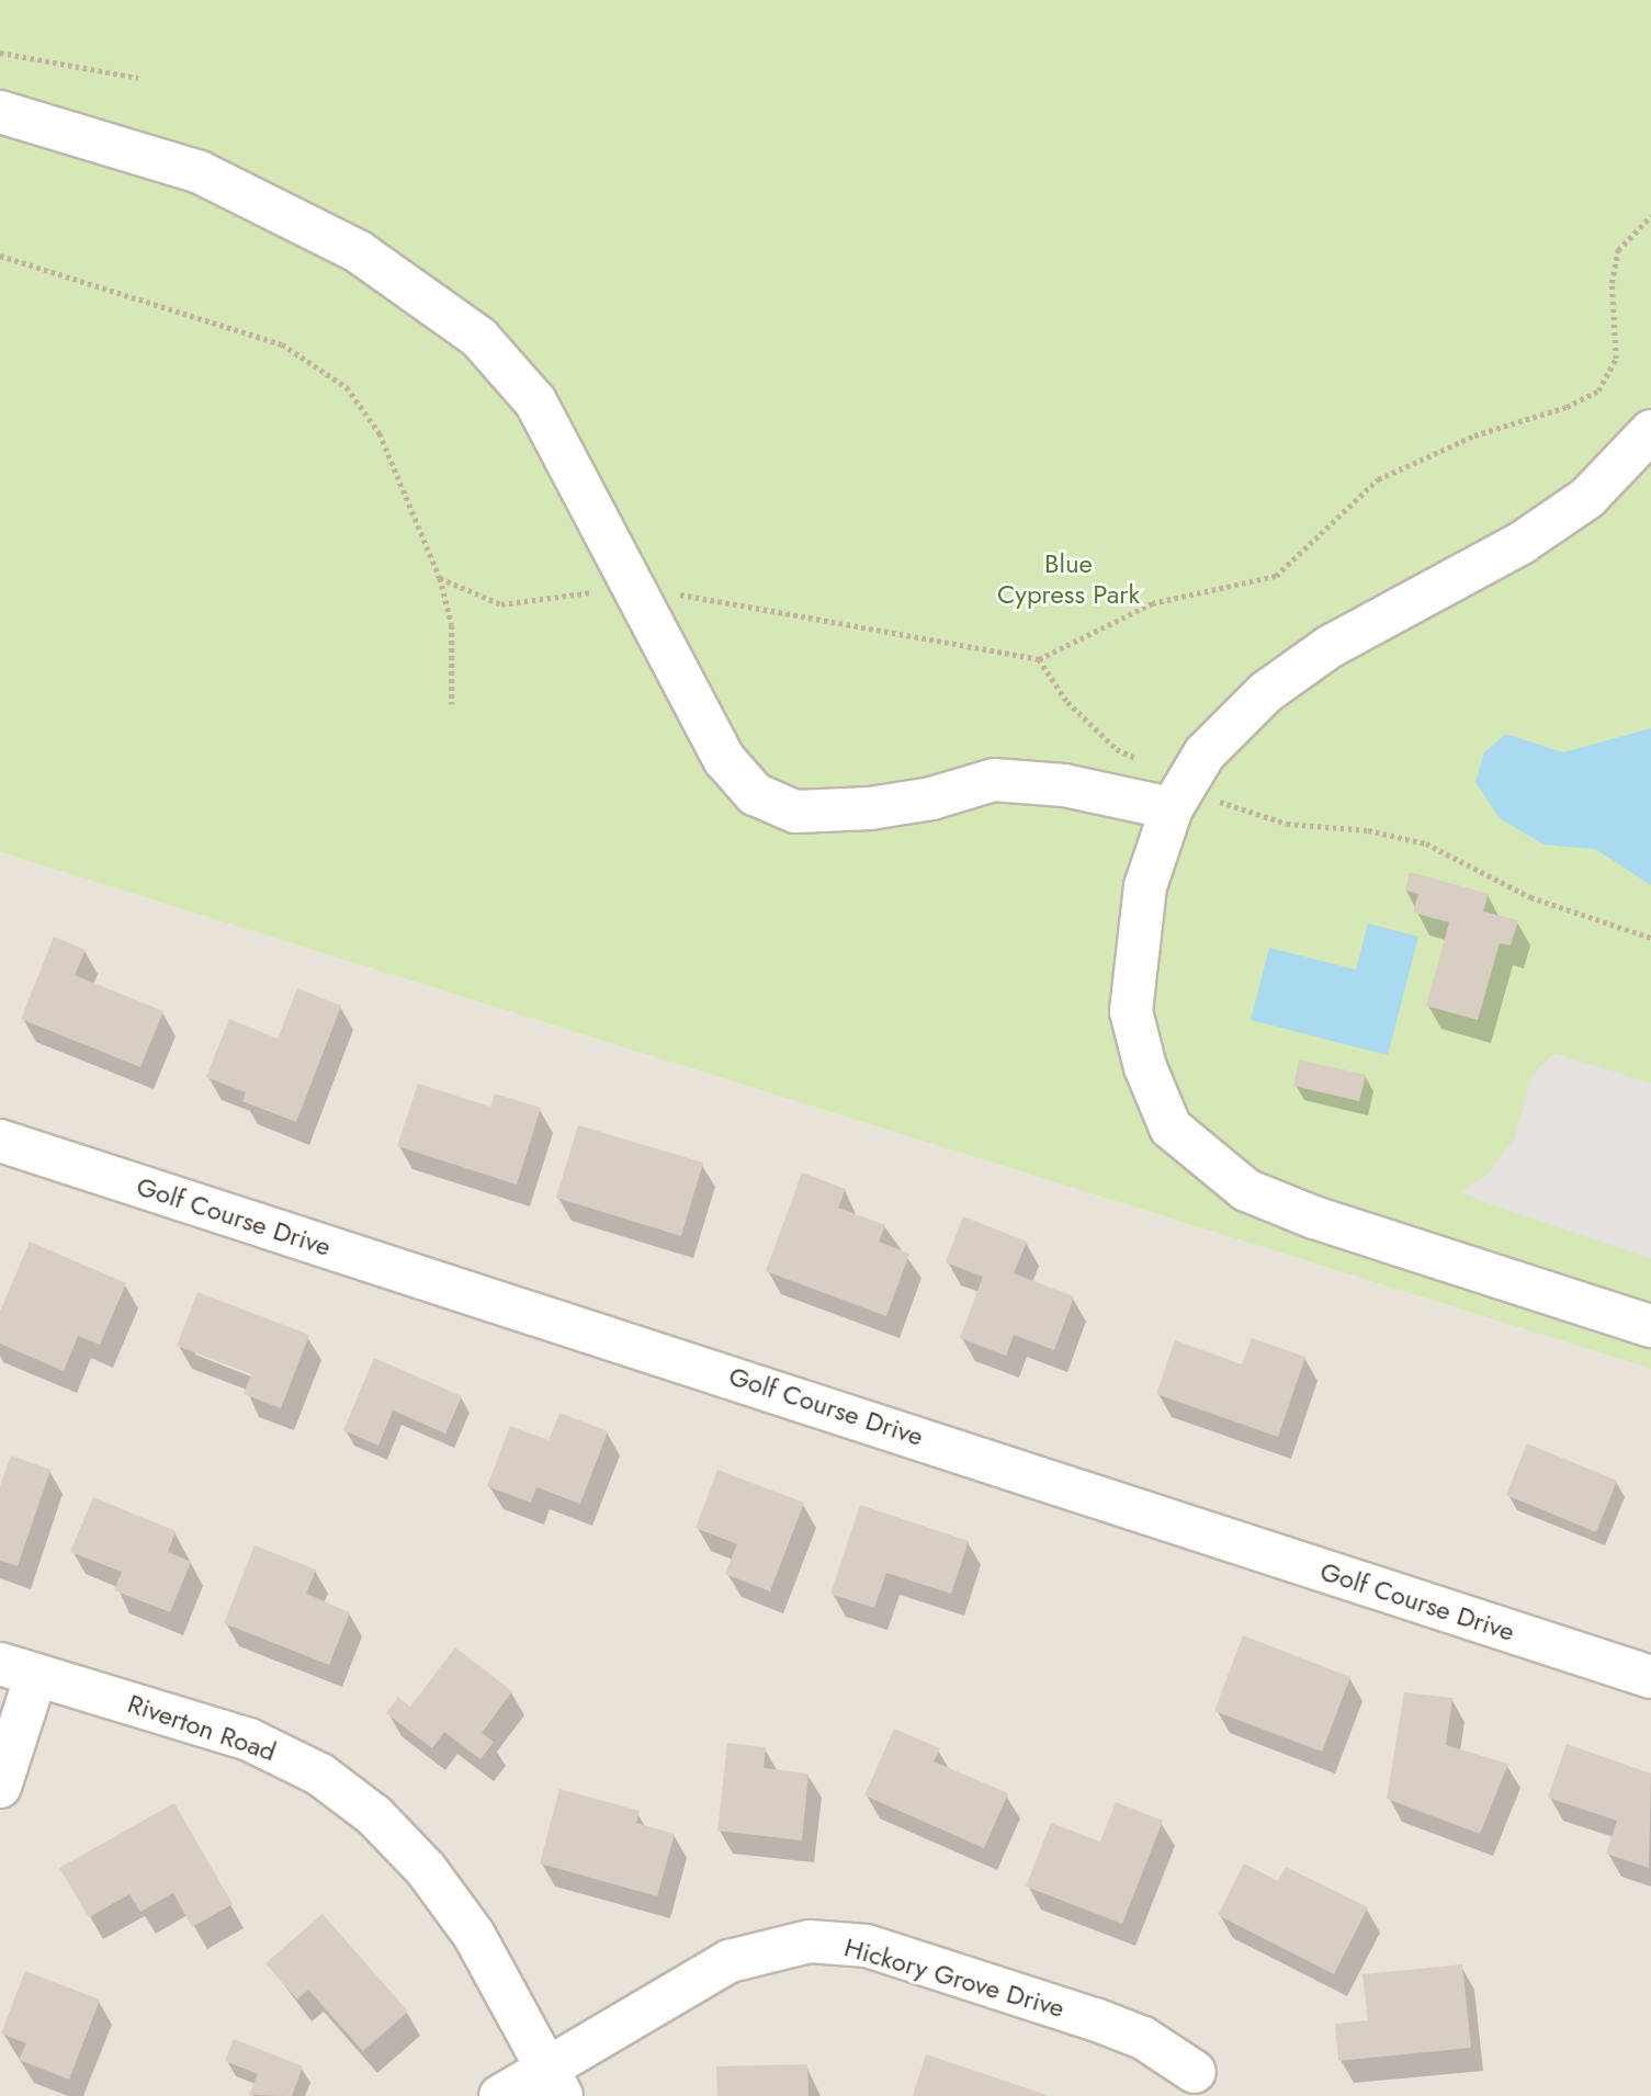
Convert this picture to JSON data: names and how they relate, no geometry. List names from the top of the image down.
{
  "streets": {
    "street": ["Golf Course Drive", "Riverton Road", "Hickory Grove Drive"]
  },
  "crossings": [
    ["Riverton Road", "Hickory Grove Drive"]
  ],
  "parks": ["Blue Cypress Park"]
}
